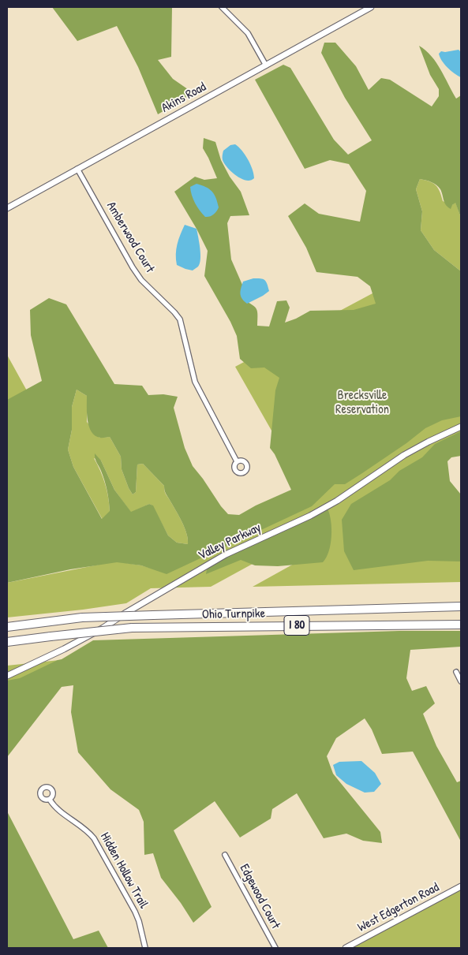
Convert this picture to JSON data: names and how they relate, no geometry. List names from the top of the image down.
{
  "streets": {
    "highway": ["Ohio Turnpike", "I 80"],
    "street": [
      "Akins Road",
      "Amberwood Court",
      "Valley Parkway",
      "Hidden Hollow Trail",
      "Edgewood Court",
      "West Edgerton Road"
    ]
  },
  "crossings": [
    ["Akins Road", "Amberwood Court"]
  ],
  "parks": ["Brecksville Reservation"]
}
